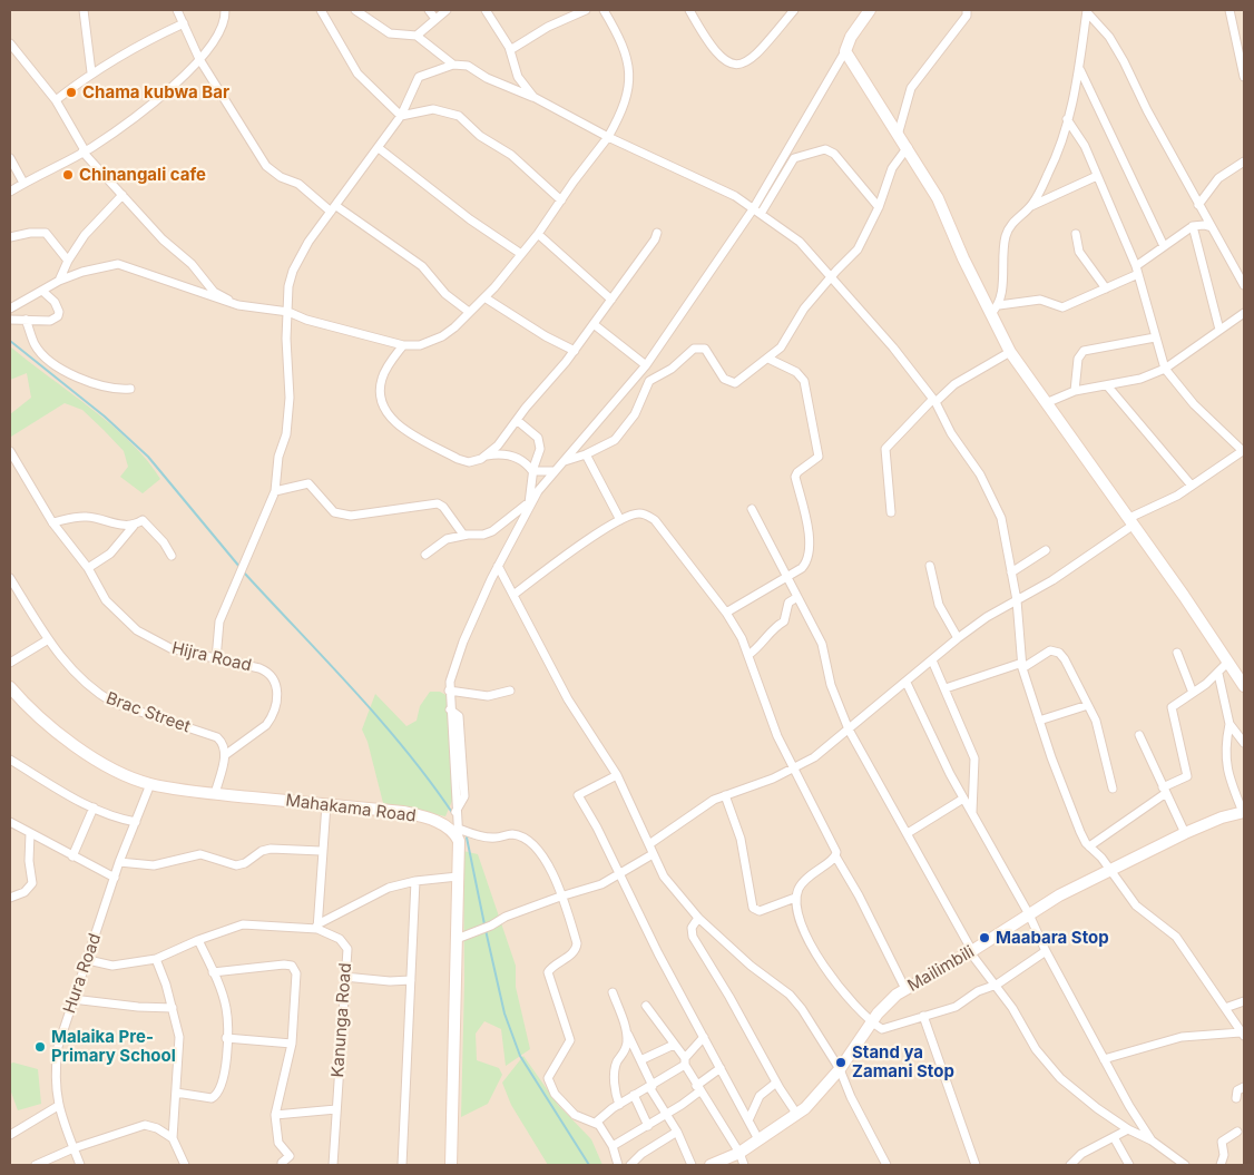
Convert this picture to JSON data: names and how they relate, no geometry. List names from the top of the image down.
{
  "streets": {
    "street": [
      "Hijra Road",
      "Brac Street",
      "Mahakama Road",
      "Mailimbili",
      "Hura Road",
      "Kanunga Road"
    ]
  },
  "crossings": [
    ["Hijra Road", "Brac Street"],
    ["Mahakama Road", "Hura Road"],
    ["Hura Road", "Kanunga Road"]
  ],
  "places": [
    "Chama kubwa Bar",
    "Chinangali cafe",
    "Maabara Stop",
    "Malaika Pre- Primary School",
    "Stand ya Zamani Stop"
  ]
}
